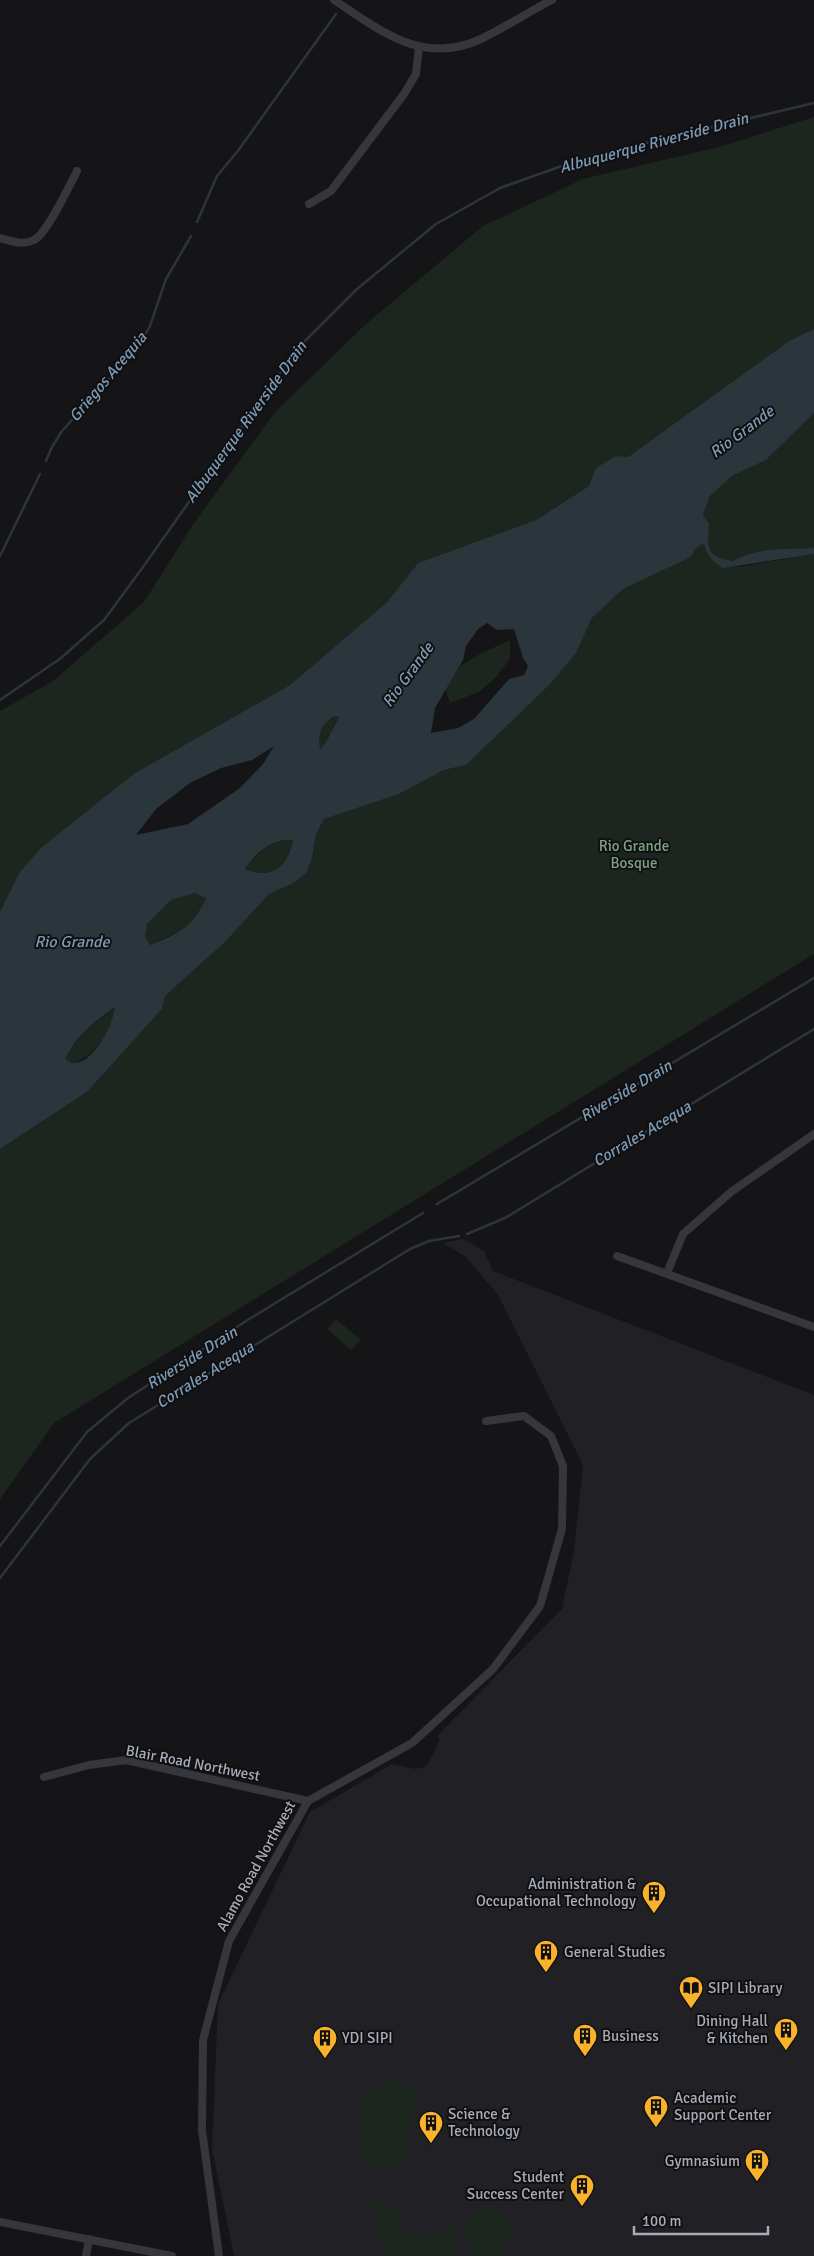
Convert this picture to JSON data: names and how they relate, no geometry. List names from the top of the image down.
{
  "streets": {
    "street": ["Blair Road Northwest", "Alamo Road Northwest"]
  },
  "crossings": [
    ["Blair Road Northwest", "Alamo Road Northwest"]
  ],
  "water": [
    "Albuquerque Riverside Drain",
    "Griegos Acequia",
    "Rio Grande",
    "Riverside Drain",
    "Corrales Acequa"
  ],
  "parks": ["Rio Grande Bosque"],
  "places": {
    "building": [
      "Administration & Occupational Technology",
      "General Studies",
      "Dining Hall & Kitchen",
      "Business",
      "YDI SIPI",
      "Academic Support Center",
      "Science & Technology",
      "Gymnasium",
      "Student Success Center"
    ],
    "library": ["SIPI Library"]
  },
  "scale_bar": "100 m"
}
